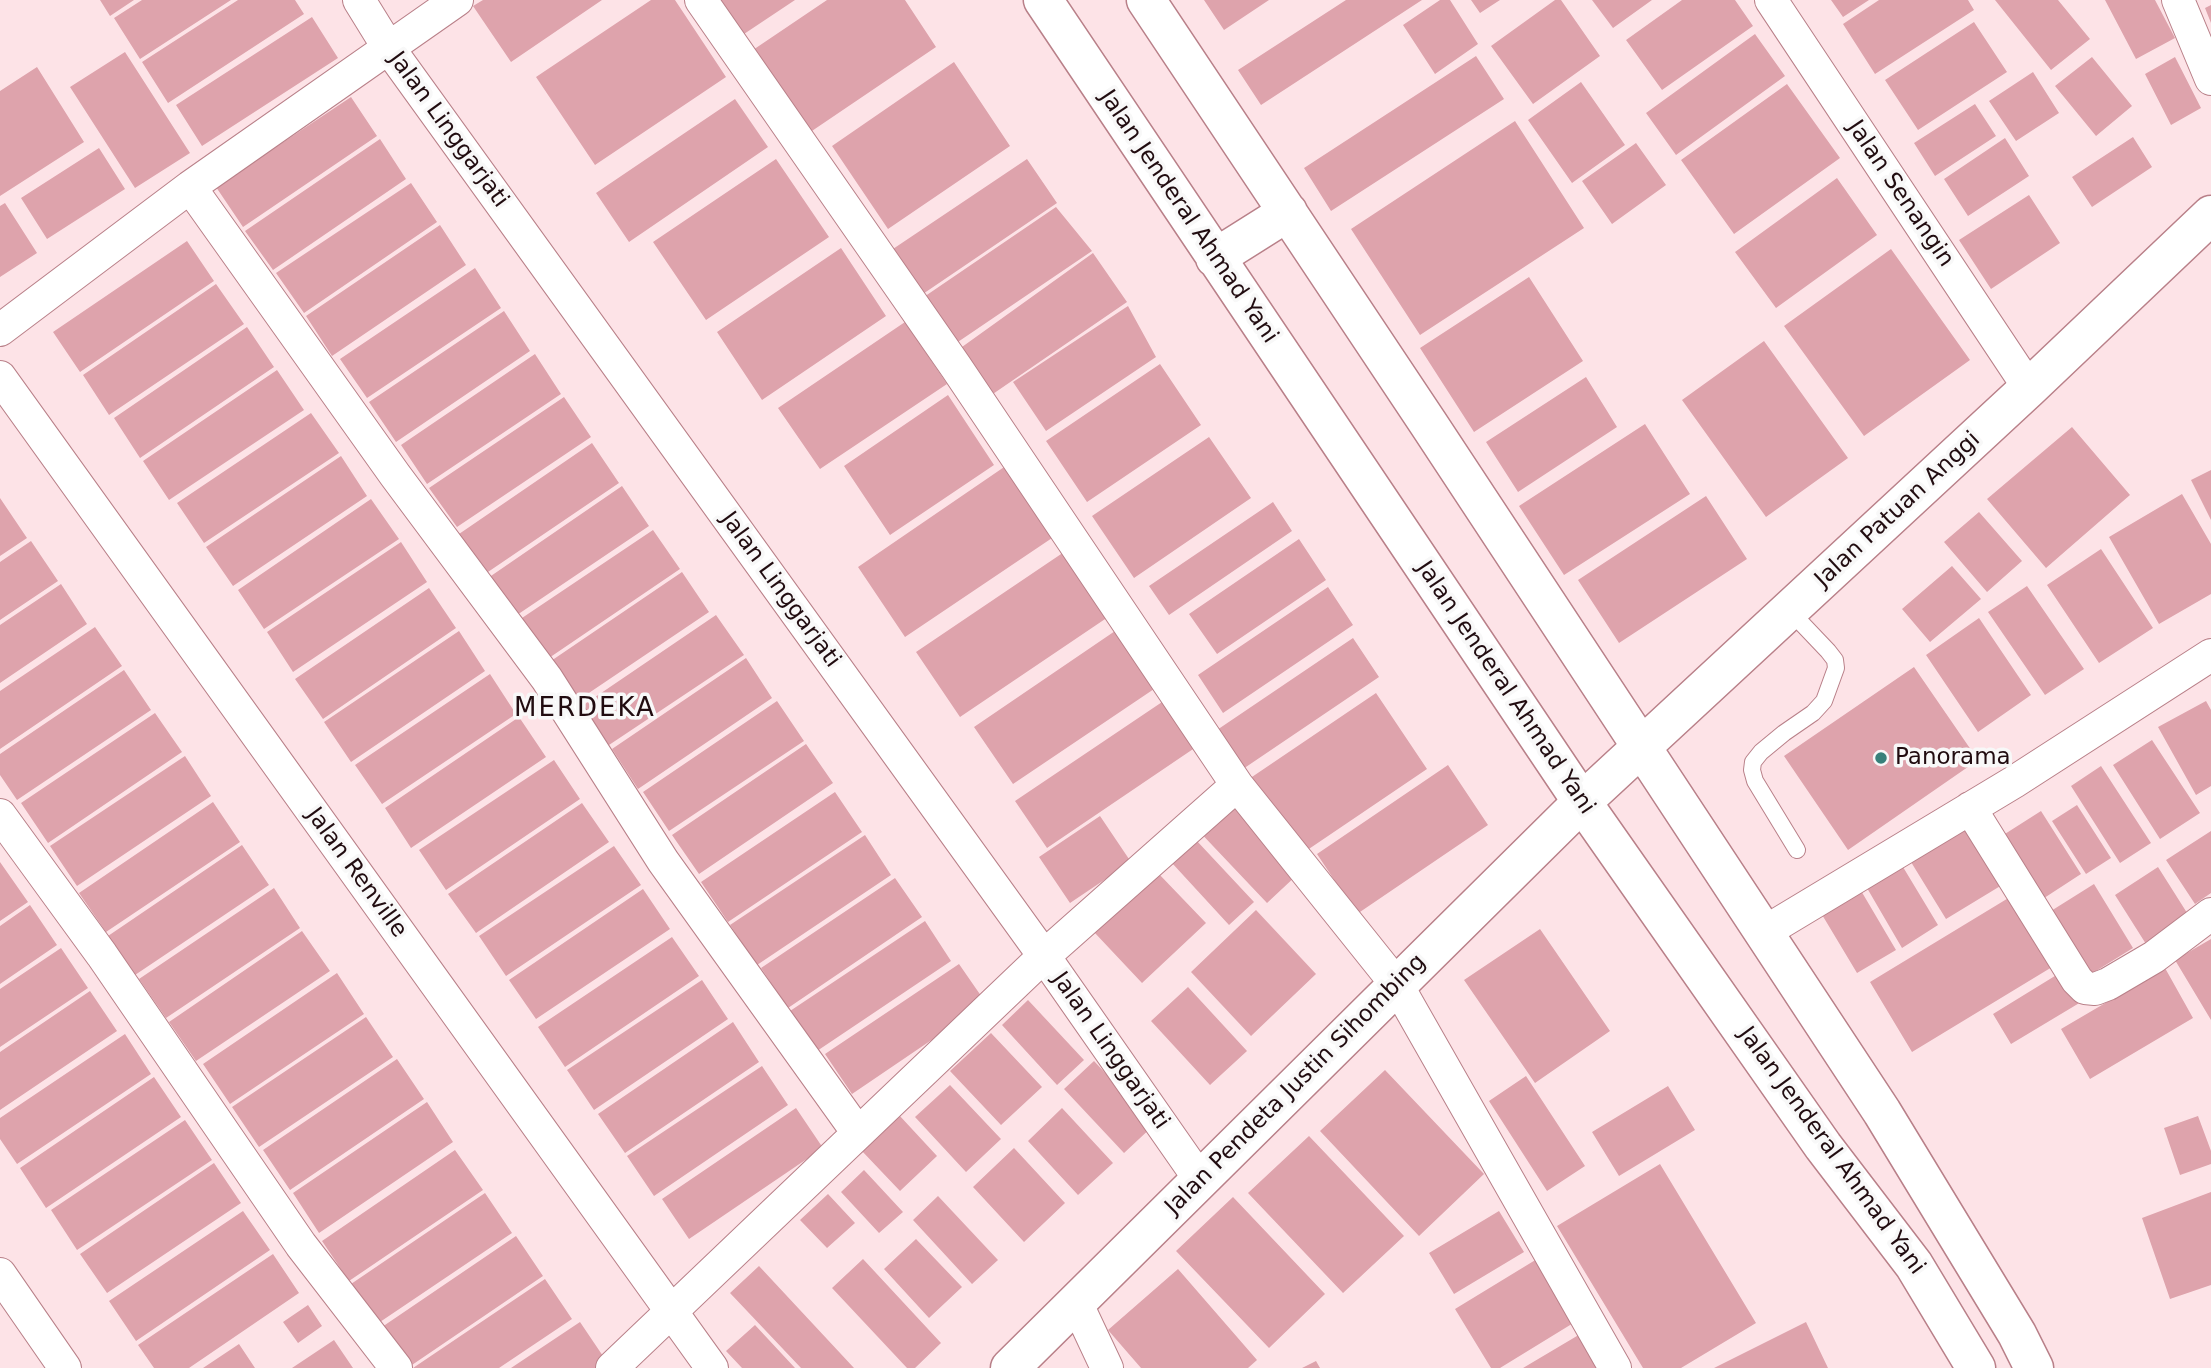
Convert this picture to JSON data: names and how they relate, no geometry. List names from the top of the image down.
{
  "streets": {
    "main road": ["Jalan Jenderal Ahmad Yani", "Jalan Patuan Anggi", "Jalan Pendeta Justin Sihombing"],
    "street": ["Jalan Linggarjati", "Jalan Senangin", "Jalan Renville"]
  },
  "crossings": [
    ["Jalan Linggarjati", "Jalan Pendeta Justin Sihombing"],
    ["Jalan Senangin", "Jalan Patuan Anggi"],
    ["Jalan Jenderal Ahmad Yani", "Jalan Patuan Anggi"],
    ["Jalan Jenderal Ahmad Yani", "Jalan Pendeta Justin Sihombing"],
    ["Jalan Patuan Anggi", "Jalan Pendeta Justin Sihombing"]
  ],
  "districts": ["MERDEKA"],
  "places": ["Panorama"]
}
